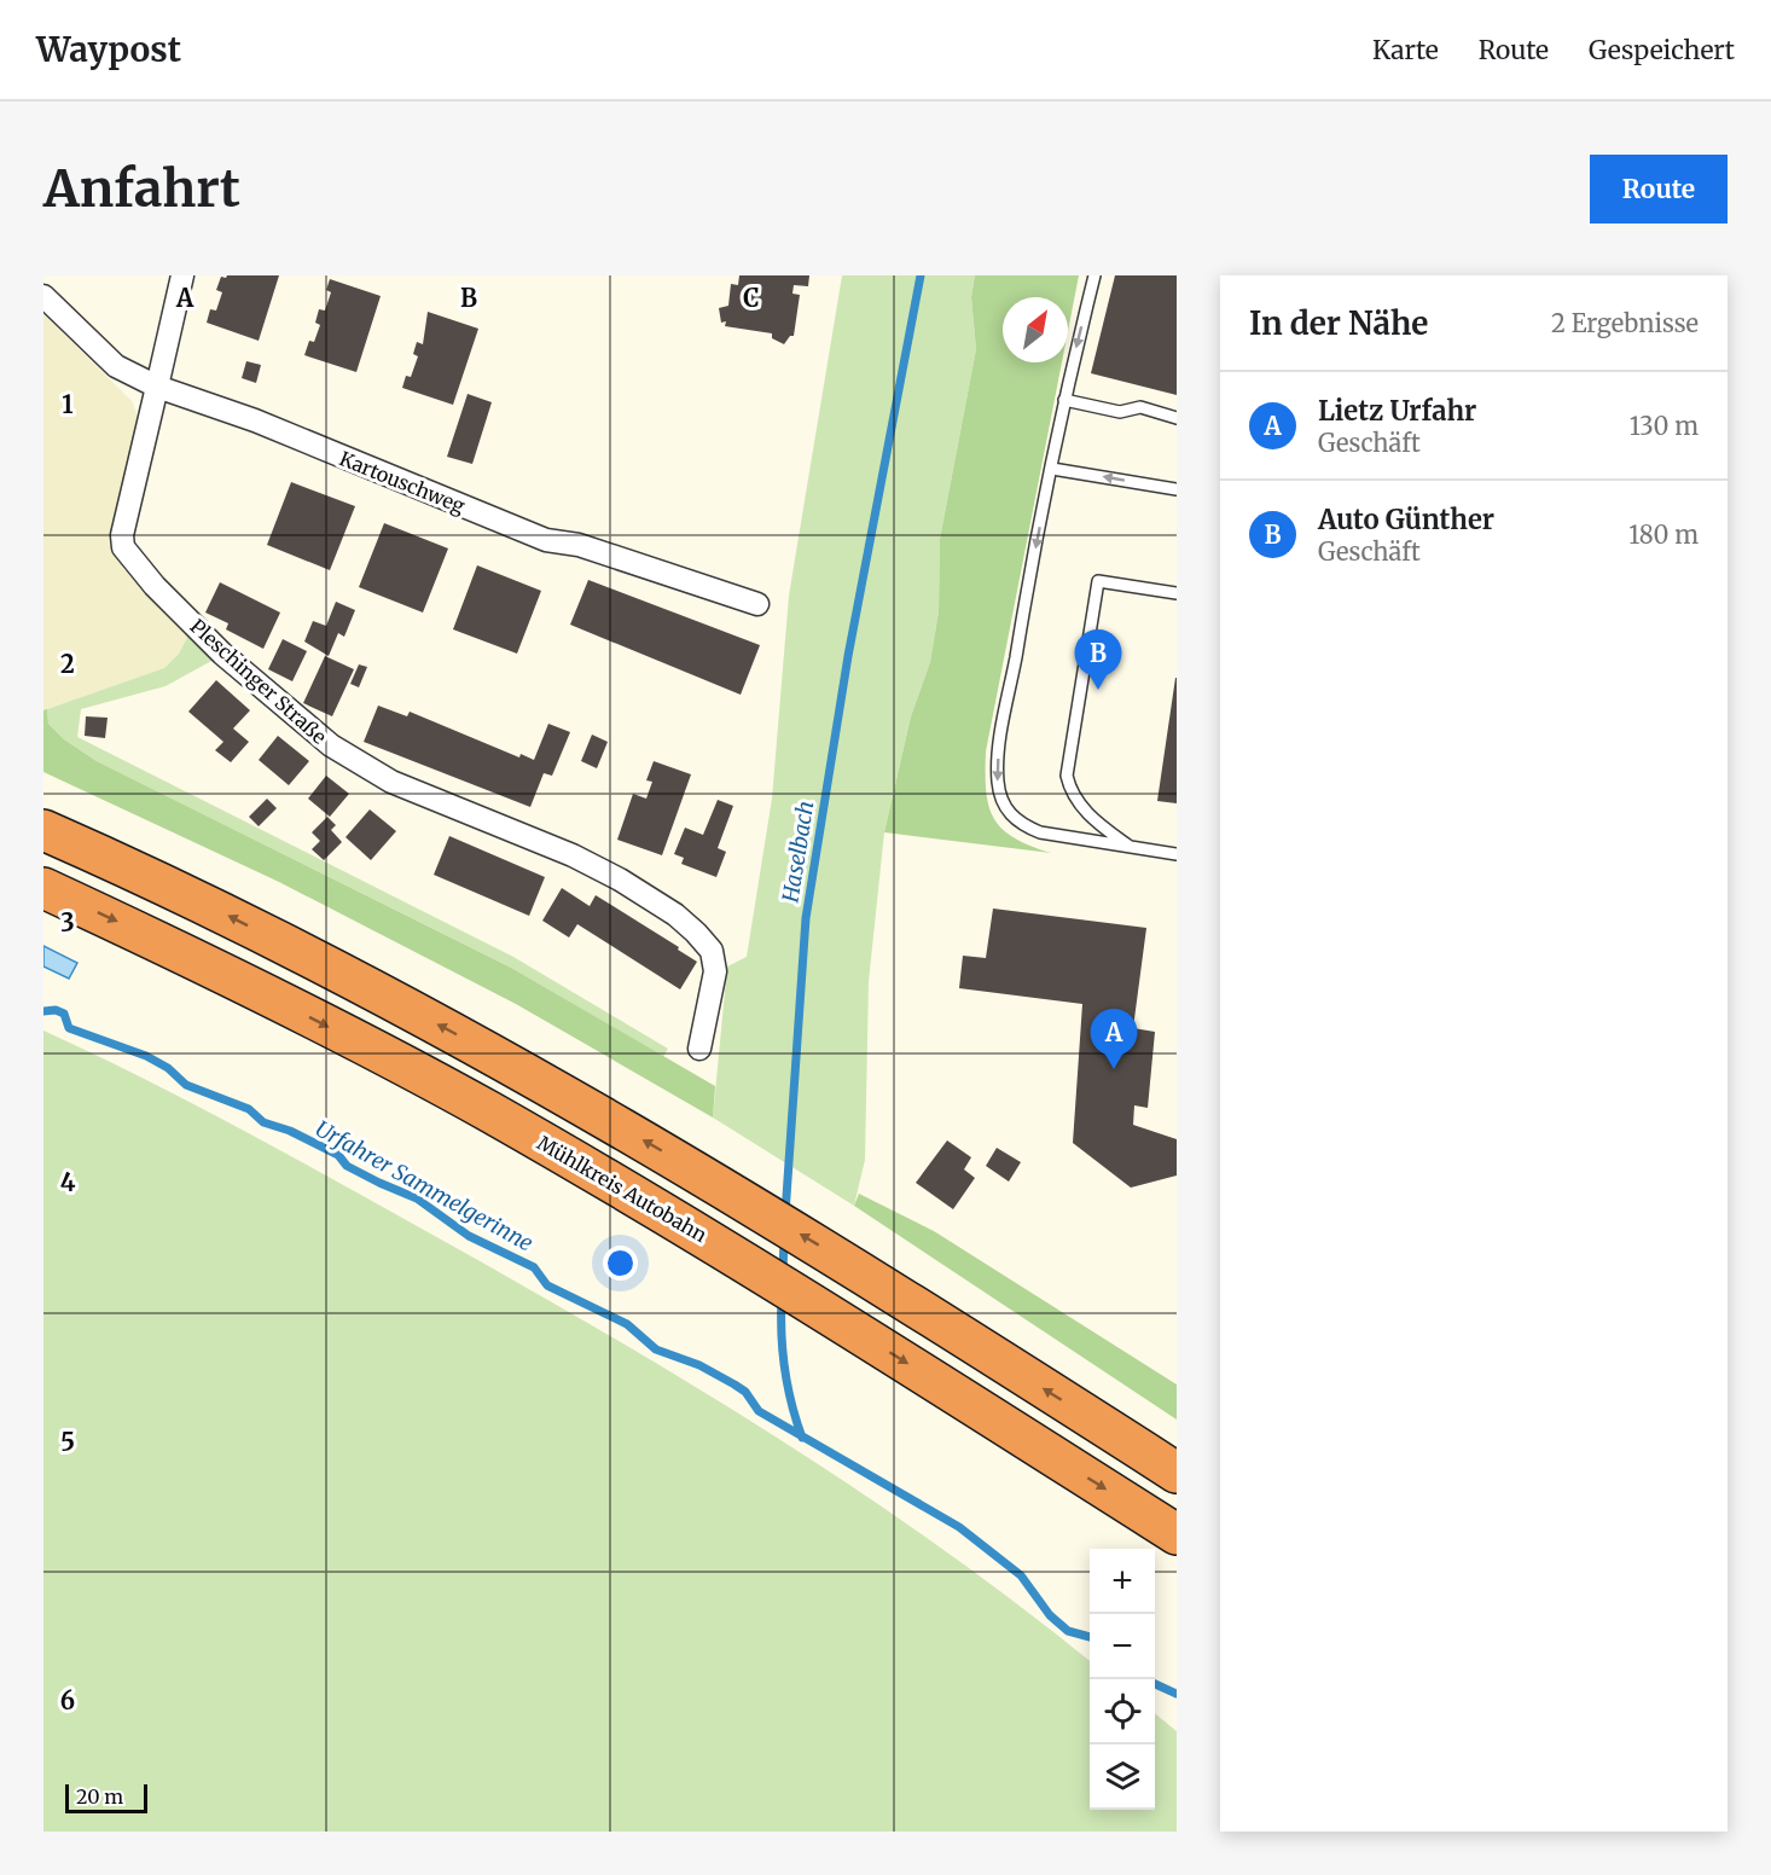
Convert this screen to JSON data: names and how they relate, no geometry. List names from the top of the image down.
{
  "streets": {
    "highway": ["Mühlkreis Autobahn"],
    "street": ["Kartouschweg", "Pleschinger Straße"]
  },
  "crossings": [
    ["Kartouschweg", "Pleschinger Straße"]
  ],
  "water": ["Haselbach", "Urfahrer Sammelgerinne"],
  "scale_bar": "20 m",
  "north": "top right",
  "page": {
    "header": "Waypost",
    "nav": ["Karte", "Route", "Gespeichert"],
    "buttons": "Route",
    "title": "Anfahrt",
    "heading": ["In der Nähe", "2 Ergebnisse"],
    "list": [
      {
        "mark": "A",
        "name": "Lietz Urfahr",
        "note": "Geschäft",
        "value": "130 m"
      },
      {
        "mark": "B",
        "name": "Auto Günther",
        "note": "Geschäft",
        "value": "180 m"
      }
    ],
    "pins": ["B", "A"],
    "map_buttons": ["+", "−"],
    "scale": "20 m"
  },
  "grid": {
    "columns": ["A", "B", "C"],
    "rows": [
      "1",
      "2",
      "3",
      "4",
      "5",
      "6"
    ]
  }
}
